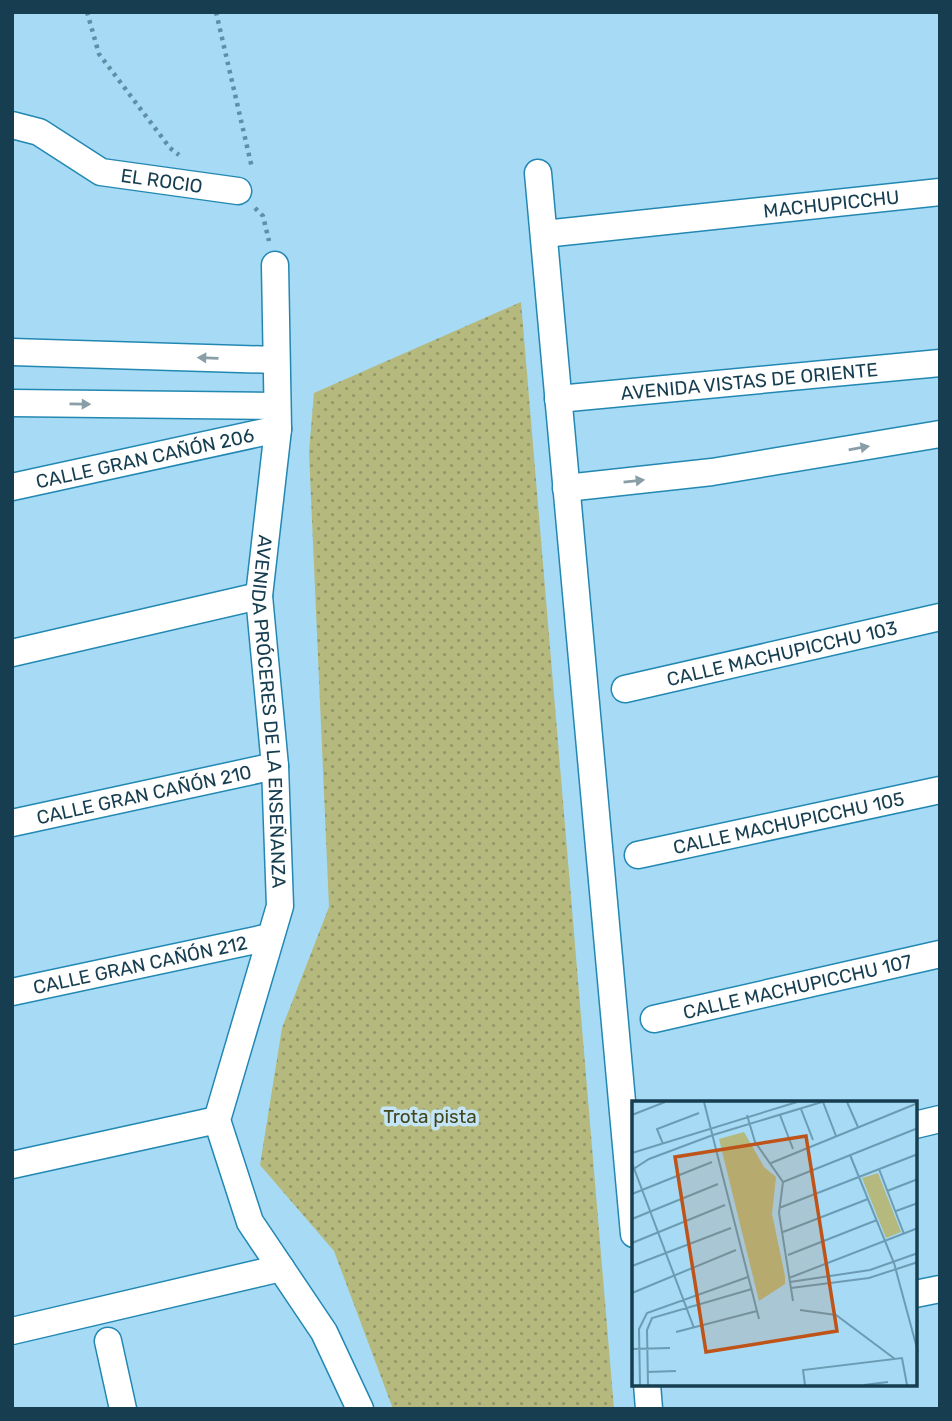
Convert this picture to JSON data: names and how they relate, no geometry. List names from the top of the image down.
{
  "streets": {
    "street": [
      "EL ROCIO",
      "MACHUPICCHU",
      "AVENIDA VISTAS DE ORIENTE",
      "CALLE GRAN CAÑÓN 206",
      "CALLE MACHUPICCHU 103",
      "AVENIDA PRÓCERES DE LA ENSEÑANZA",
      "CALLE GRAN CAÑÓN 210",
      "CALLE MACHUPICCHU 105",
      "CALLE GRAN CAÑÓN 212",
      "CALLE MACHUPICCHU 107"
    ]
  },
  "crossings": [
    ["CALLE GRAN CAÑÓN 206", "AVENIDA PRÓCERES DE LA ENSEÑANZA"],
    ["AVENIDA PRÓCERES DE LA ENSEÑANZA", "CALLE GRAN CAÑÓN 210"],
    ["AVENIDA PRÓCERES DE LA ENSEÑANZA", "CALLE GRAN CAÑÓN 212"]
  ],
  "parks": ["Trota pista"]
}
